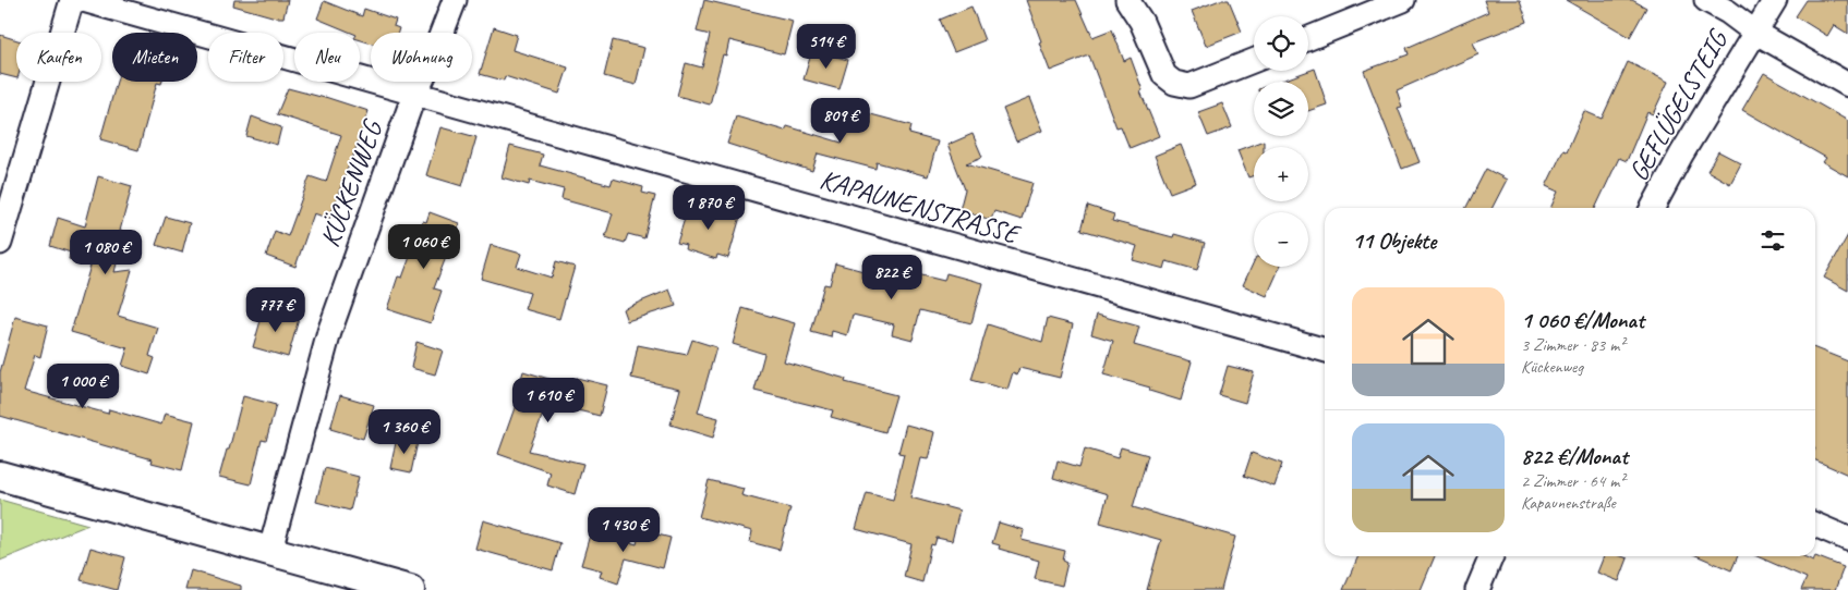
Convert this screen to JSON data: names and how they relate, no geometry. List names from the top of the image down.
{
  "streets": {
    "street": ["GEFLÜGELSTEIG", "KÜCKENWEG", "KAPAUNENSTRASSE"]
  },
  "crossings": [
    ["KÜCKENWEG", "KAPAUNENSTRASSE"]
  ],
  "page": {
    "map_buttons": ["+", "−"],
    "price": [
      "514 €",
      "809 €",
      "1 870 €",
      "1 060 €",
      "1 080 €",
      "822 €",
      "777 €",
      "1 000 €",
      "1 610 €",
      "1 360 €",
      "1 430 €"
    ],
    "chip": [
      "Kaufen",
      "Mieten",
      "Filter",
      "Neu",
      "Wohnung"
    ],
    "heading": "11 Objekte",
    "list": [
      {
        "name": "1 060 €/Monat",
        "note": "3 Zimmer · 83 m² · Kückenweg"
      },
      {
        "name": "822 €/Monat",
        "note": "2 Zimmer · 64 m² · Kapaunenstraße"
      }
    ]
  }
}
